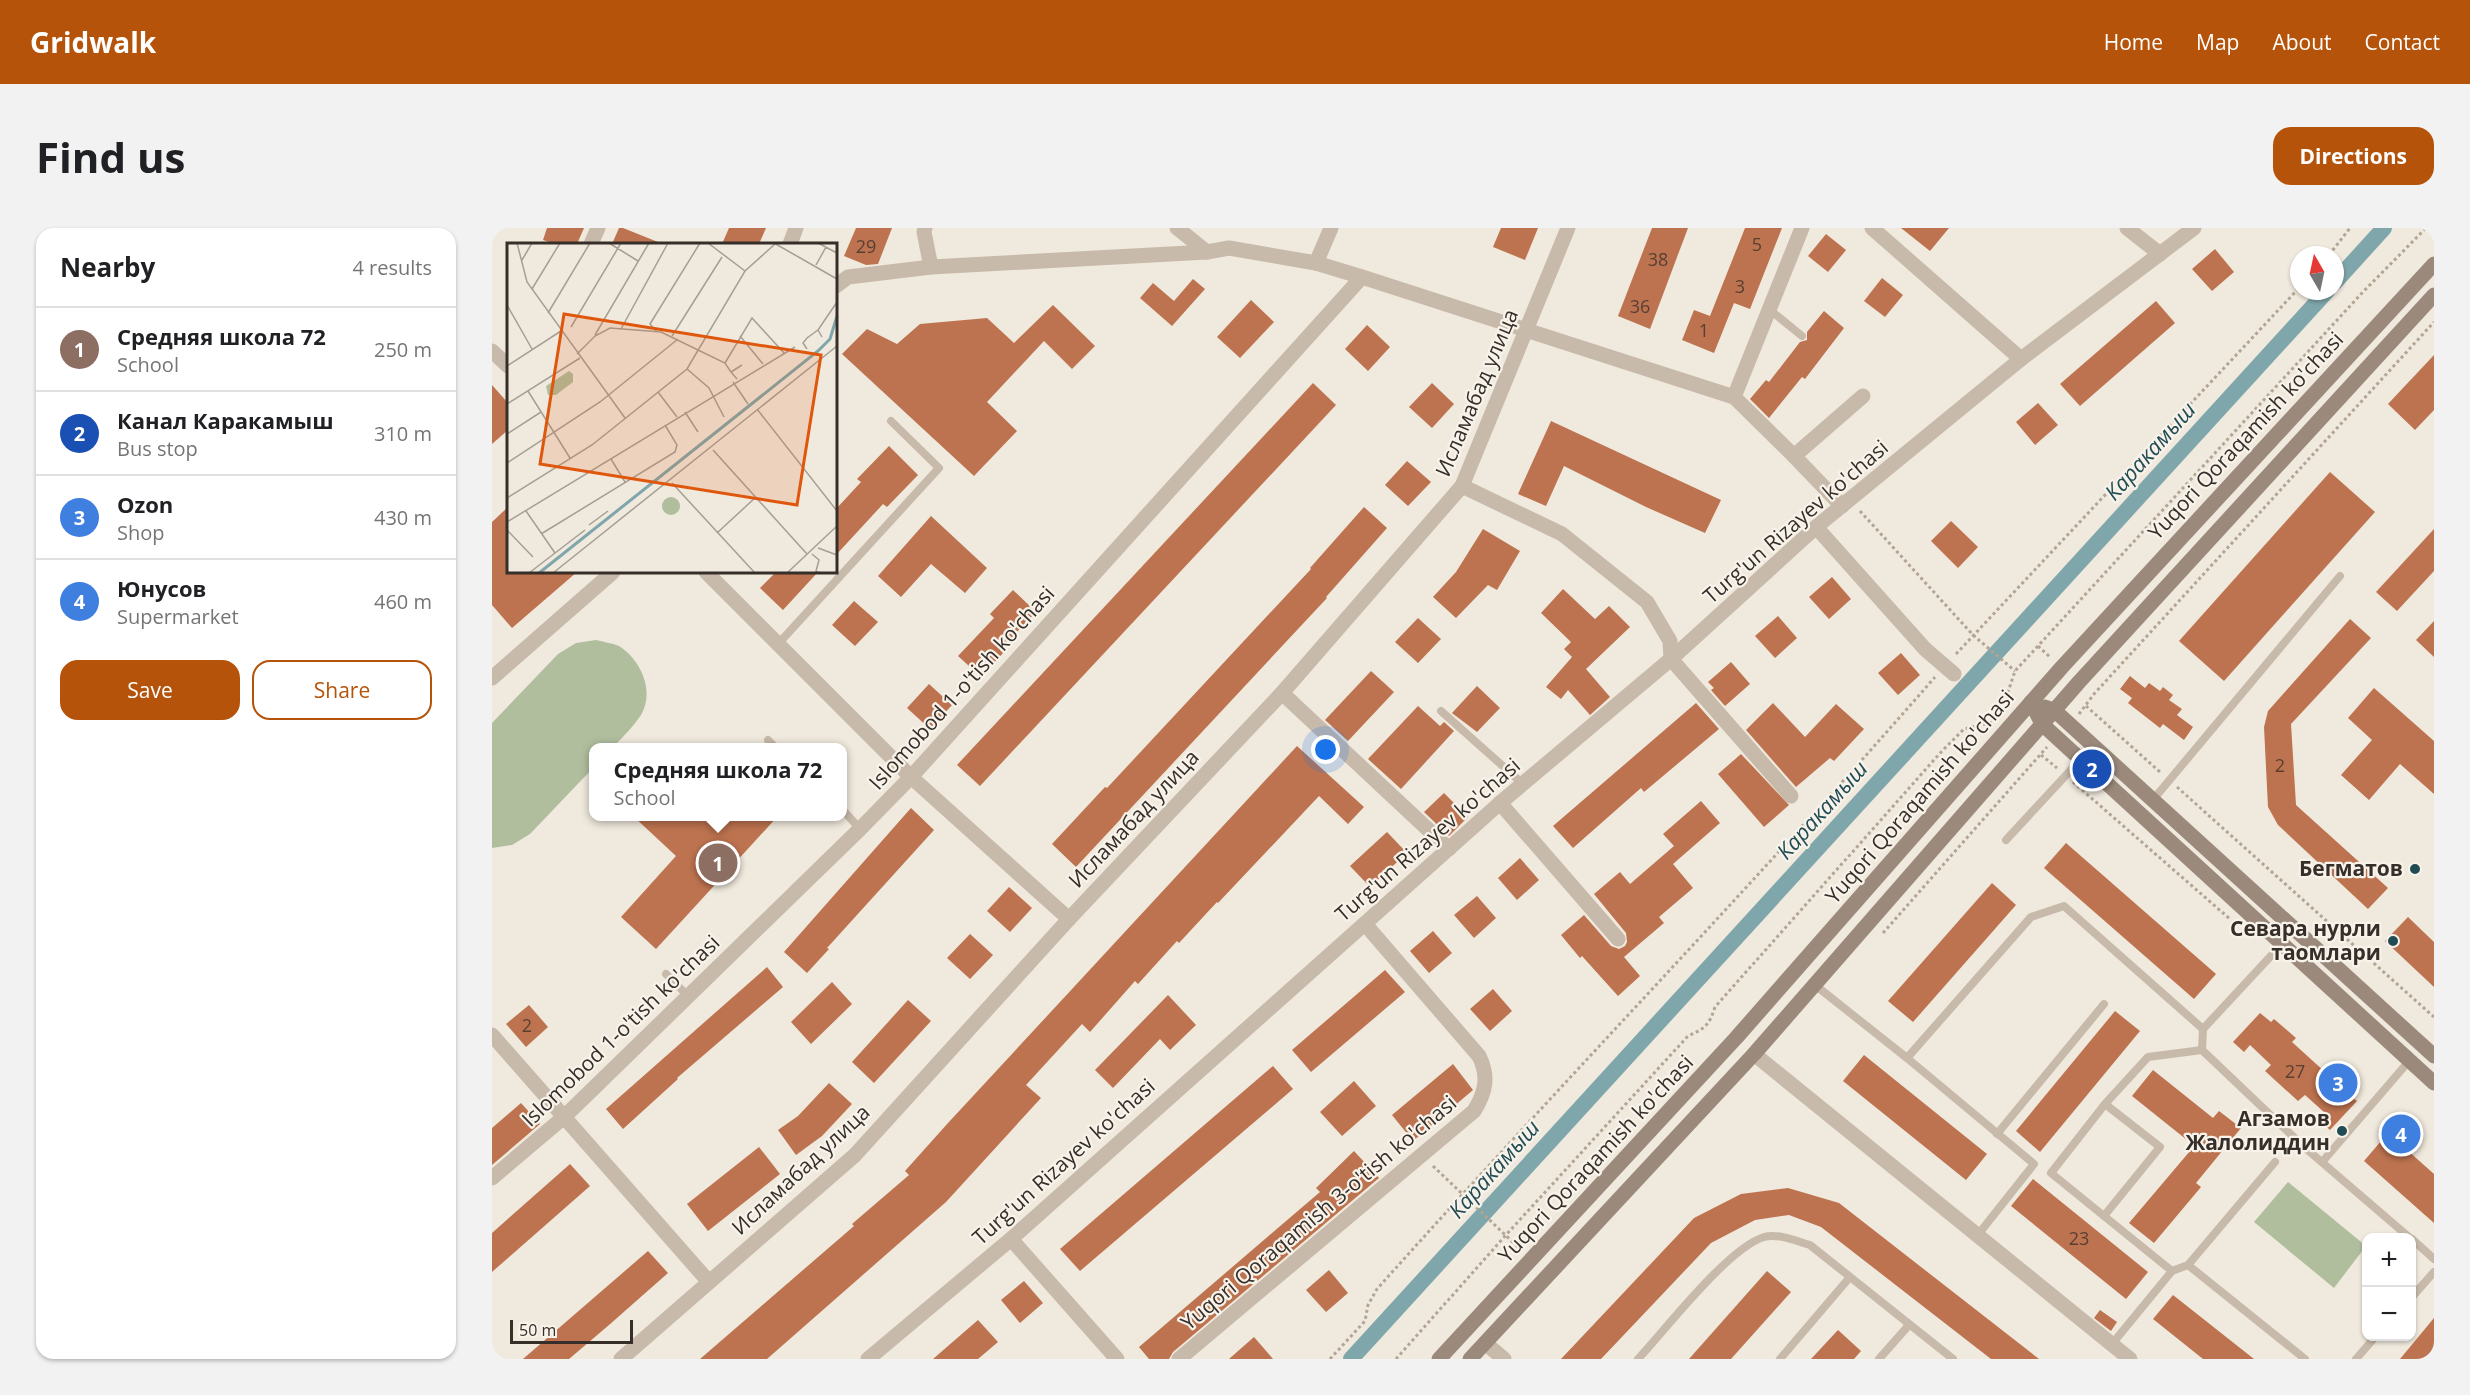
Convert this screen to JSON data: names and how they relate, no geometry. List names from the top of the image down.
{
  "streets": {
    "main road": ["Yuqori Qoraqamish ko'chasi"],
    "street": [
      "Исламабад улица",
      "Turg'un Rizayev ko'chasi",
      "Islomobod 1-o'tish ko'chasi",
      "Yuqori Qoraqamish 3-o'tish ko'chasi"
    ]
  },
  "crossings": [
    ["Turg'un Rizayev ko'chasi", "Yuqori Qoraqamish 3-o'tish ko'chasi"]
  ],
  "water": ["Каракамыш"],
  "places": ["Бегматов", "Севара нурли таомлари", "Агзамов Жалолиддин"],
  "house_numbers": [
    "5",
    "29",
    "38",
    "3",
    "36",
    "1",
    "2",
    "2",
    "27",
    "23"
  ],
  "scale_bar": "50 m",
  "north": "top",
  "page": {
    "header": "Gridwalk",
    "nav": [
      "Home",
      "Map",
      "About",
      "Contact"
    ],
    "buttons": [
      "Directions",
      ["Save", "Share"]
    ],
    "title": "Find us",
    "heading": ["Nearby", "4 results"],
    "list": [
      {
        "mark": "1",
        "name": "Средняя школа 72",
        "note": "School",
        "value": "250 m"
      },
      {
        "mark": "2",
        "name": "Канал Каракамыш",
        "note": "Bus stop",
        "value": "310 m"
      },
      {
        "mark": "3",
        "name": "Ozon",
        "note": "Shop",
        "value": "430 m"
      },
      {
        "mark": "4",
        "name": "Юнусов",
        "note": "Supermarket",
        "value": "460 m"
      }
    ],
    "popup": ["Средняя школа 72", "School"],
    "pins": [
      "2",
      "1",
      "3",
      "4"
    ],
    "map_buttons": ["+", "−"],
    "scale": "50 m"
  }
}
